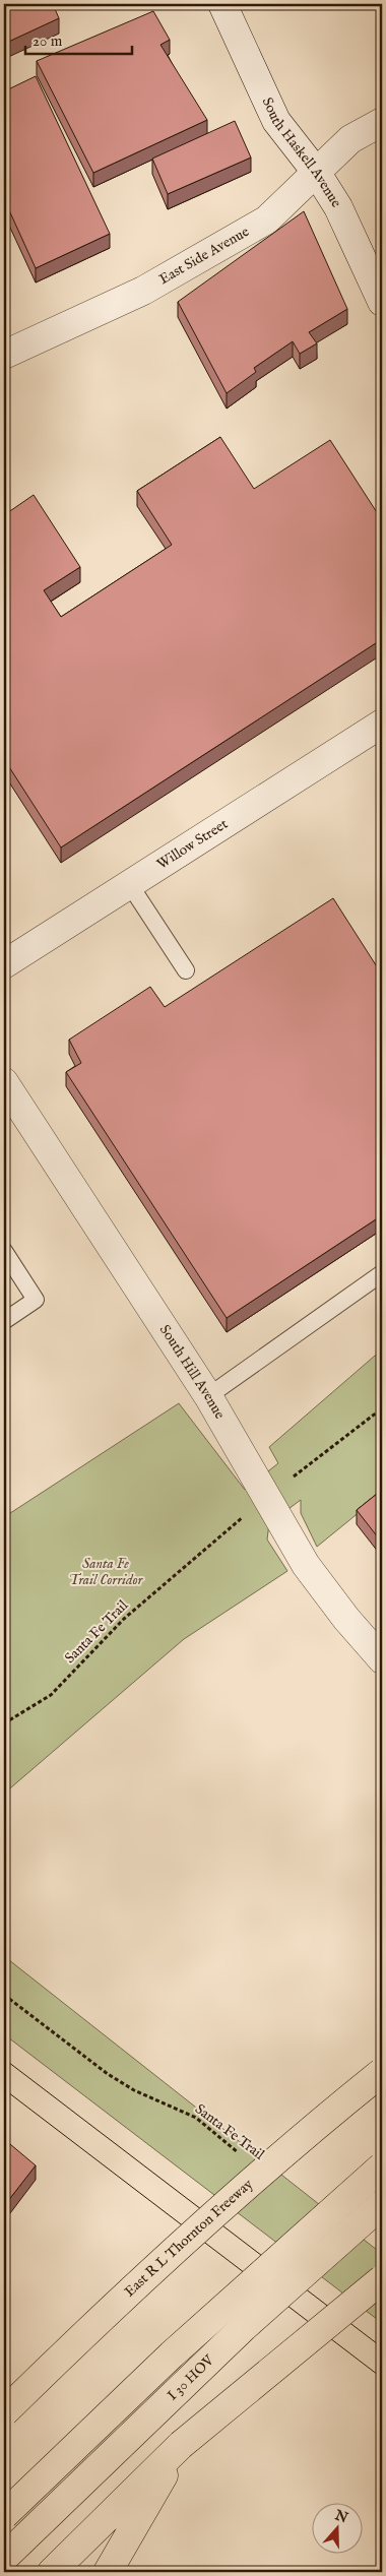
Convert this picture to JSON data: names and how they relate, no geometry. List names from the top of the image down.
{
  "streets": {
    "highway": ["East R L Thornton Freeway", "I 30 HOV"],
    "street": [
      "South Haskell Avenue",
      "East Side Avenue",
      "Willow Street",
      "South Hill Avenue"
    ],
    "path": ["Santa Fe Trail"]
  },
  "crossings": [
    ["South Haskell Avenue", "East Side Avenue"]
  ],
  "parks": ["Santa Fe Trail Corridor"],
  "scale_bar": "20 m",
  "north": "top"
}
